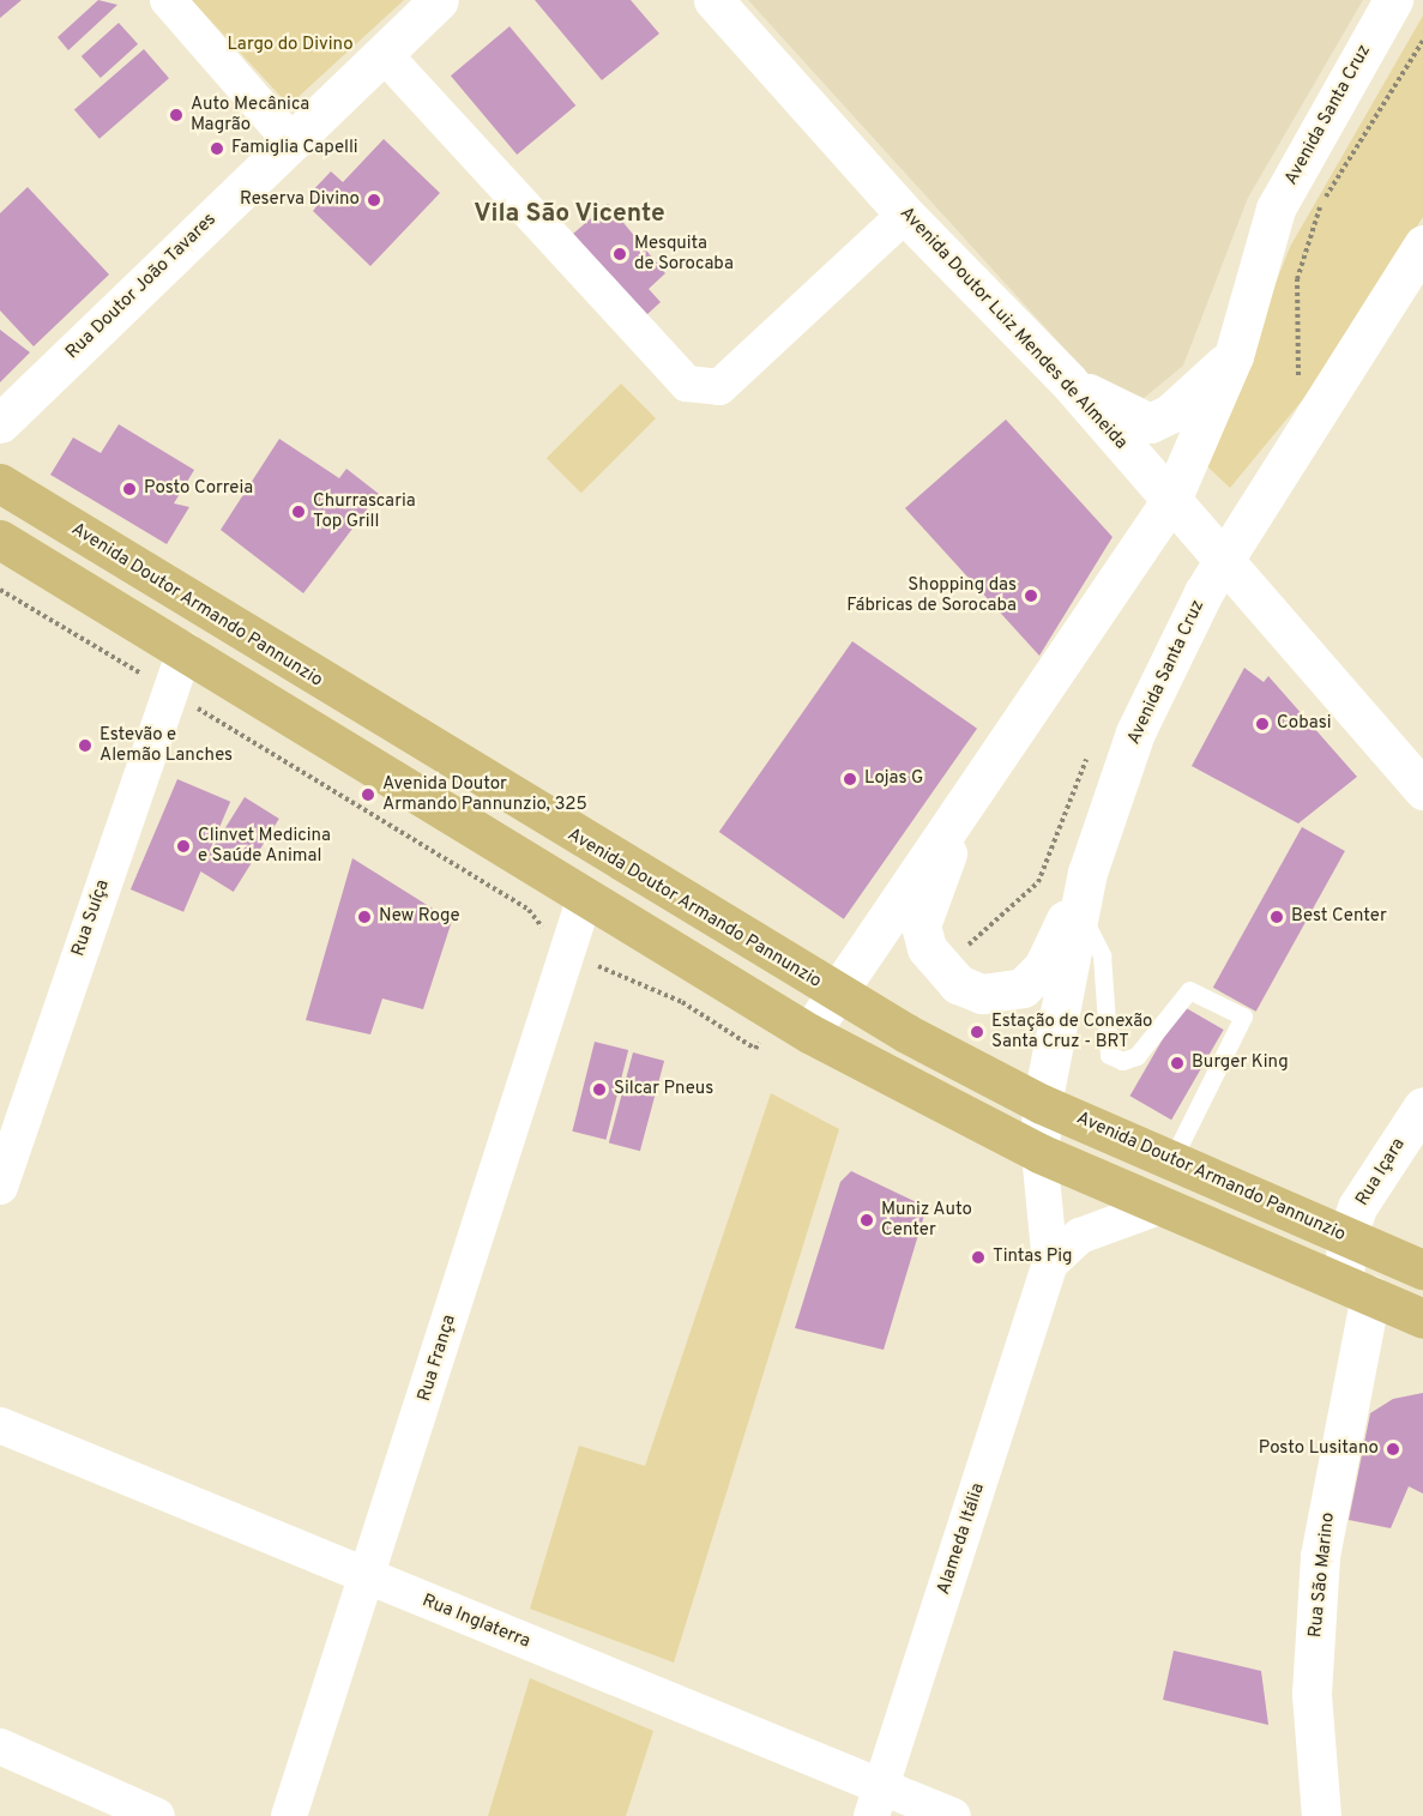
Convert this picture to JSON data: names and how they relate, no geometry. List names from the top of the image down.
{
  "streets": {
    "main road": [
      "Avenida Santa Cruz",
      "Rua Doutor João Tavares",
      "Avenida Doutor Luiz Mendes de Almeida",
      "Avenida Doutor Armando Pannunzio",
      "Rua Içara",
      "Rua São Marino"
    ],
    "street": [
      "Rua Suíça",
      "Rua França",
      "Alameda Itália",
      "Rua Inglaterra"
    ]
  },
  "crossings": [
    ["Avenida Santa Cruz", "Avenida Doutor Luiz Mendes de Almeida"],
    ["Avenida Santa Cruz", "Avenida Doutor Armando Pannunzio"],
    ["Avenida Santa Cruz", "Alameda Itália"],
    ["Avenida Doutor Armando Pannunzio", "Rua Içara"],
    ["Rua Içara", "Rua São Marino"],
    ["Rua França", "Rua Inglaterra"],
    ["Alameda Itália", "Rua Inglaterra"]
  ],
  "districts": ["Vila São Vicente"],
  "parks": ["Largo do Divino"],
  "places": [
    "Auto Mecânica Magrão",
    "Famiglia Capelli",
    "Reserva Divino",
    "Mesquita de Sorocaba",
    "Posto Correia",
    "Churrascaria Top Grill",
    "Shopping das Fábricas de Sorocaba",
    "Cobasi",
    "Estevão e Alemão Lanches",
    "Lojas G",
    "Avenida Doutor Armando Pannunzio, 325",
    "Clinvet Medicina e Saúde Animal",
    "New Roge",
    "Best Center",
    "Estação de Conexão Santa Cruz - BRT",
    "Burger King",
    "Silcar Pneus",
    "Muniz Auto Center",
    "Tintas Pig",
    "Posto Lusitano"
  ]
}
